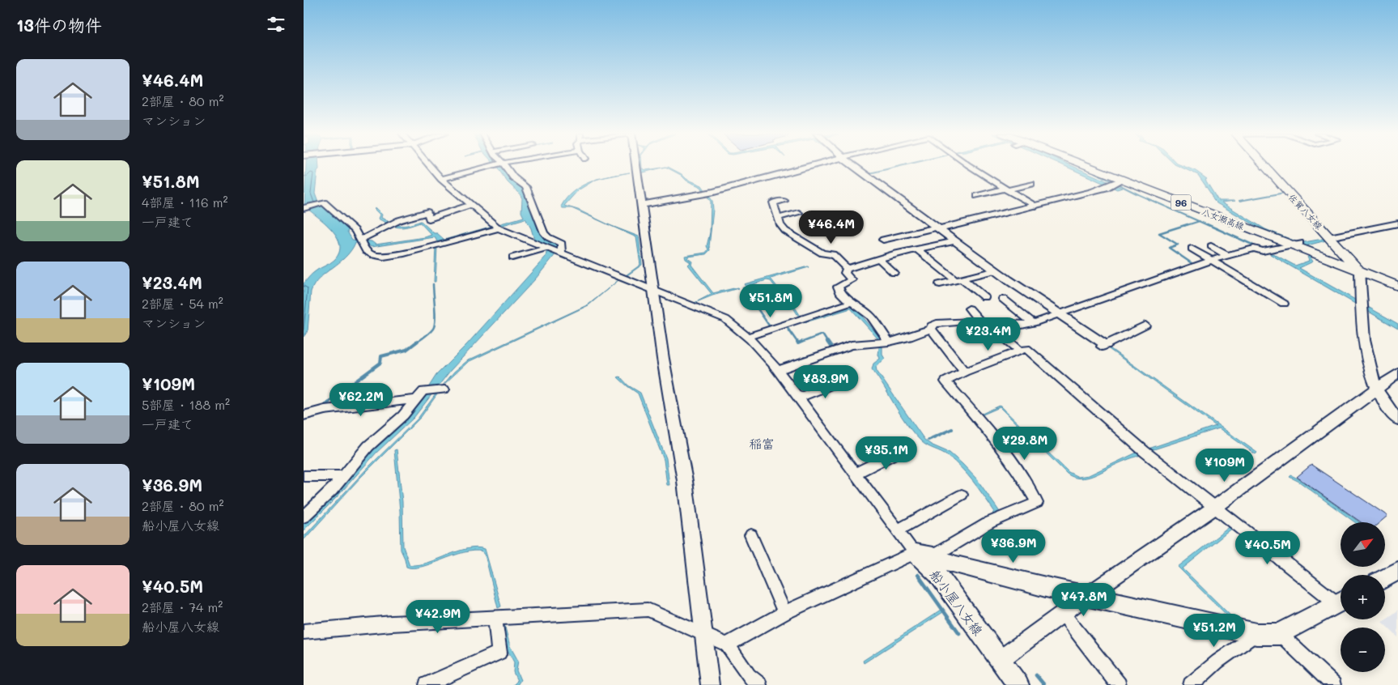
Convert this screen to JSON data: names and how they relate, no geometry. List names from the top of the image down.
{
  "streets": {
    "main road": [
      "96",
      "佐賀八女線",
      "八女瀬高線",
      "船小屋八女線"
    ]
  },
  "crossings": [
    ["佐賀八女線", "八女瀬高線"]
  ],
  "districts": ["稲富"],
  "north": "top right",
  "page": {
    "heading": "13件の物件",
    "list": [
      {
        "name": "¥46.4M",
        "note": "2部屋 · 80 m² · マンション"
      },
      {
        "name": "¥51.8M",
        "note": "4部屋 · 116 m² · 一戸建て"
      },
      {
        "name": "¥23.4M",
        "note": "2部屋 · 54 m² · マンション"
      },
      {
        "name": "¥109M",
        "note": "5部屋 · 188 m² · 一戸建て"
      },
      {
        "name": "¥36.9M",
        "note": "2部屋 · 80 m² · 船小屋八女線"
      },
      {
        "name": "¥40.5M",
        "note": "2部屋 · 74 m² · 船小屋八女線"
      }
    ],
    "price": [
      "¥46.4M",
      "¥51.8M",
      "¥23.4M",
      "¥83.9M",
      "¥62.2M",
      "¥29.8M",
      "¥35.1M",
      "¥109M",
      "¥36.9M",
      "¥40.5M",
      "¥47.8M",
      "¥42.9M",
      "¥51.2M"
    ],
    "map_buttons": ["+", "−"]
  }
}
